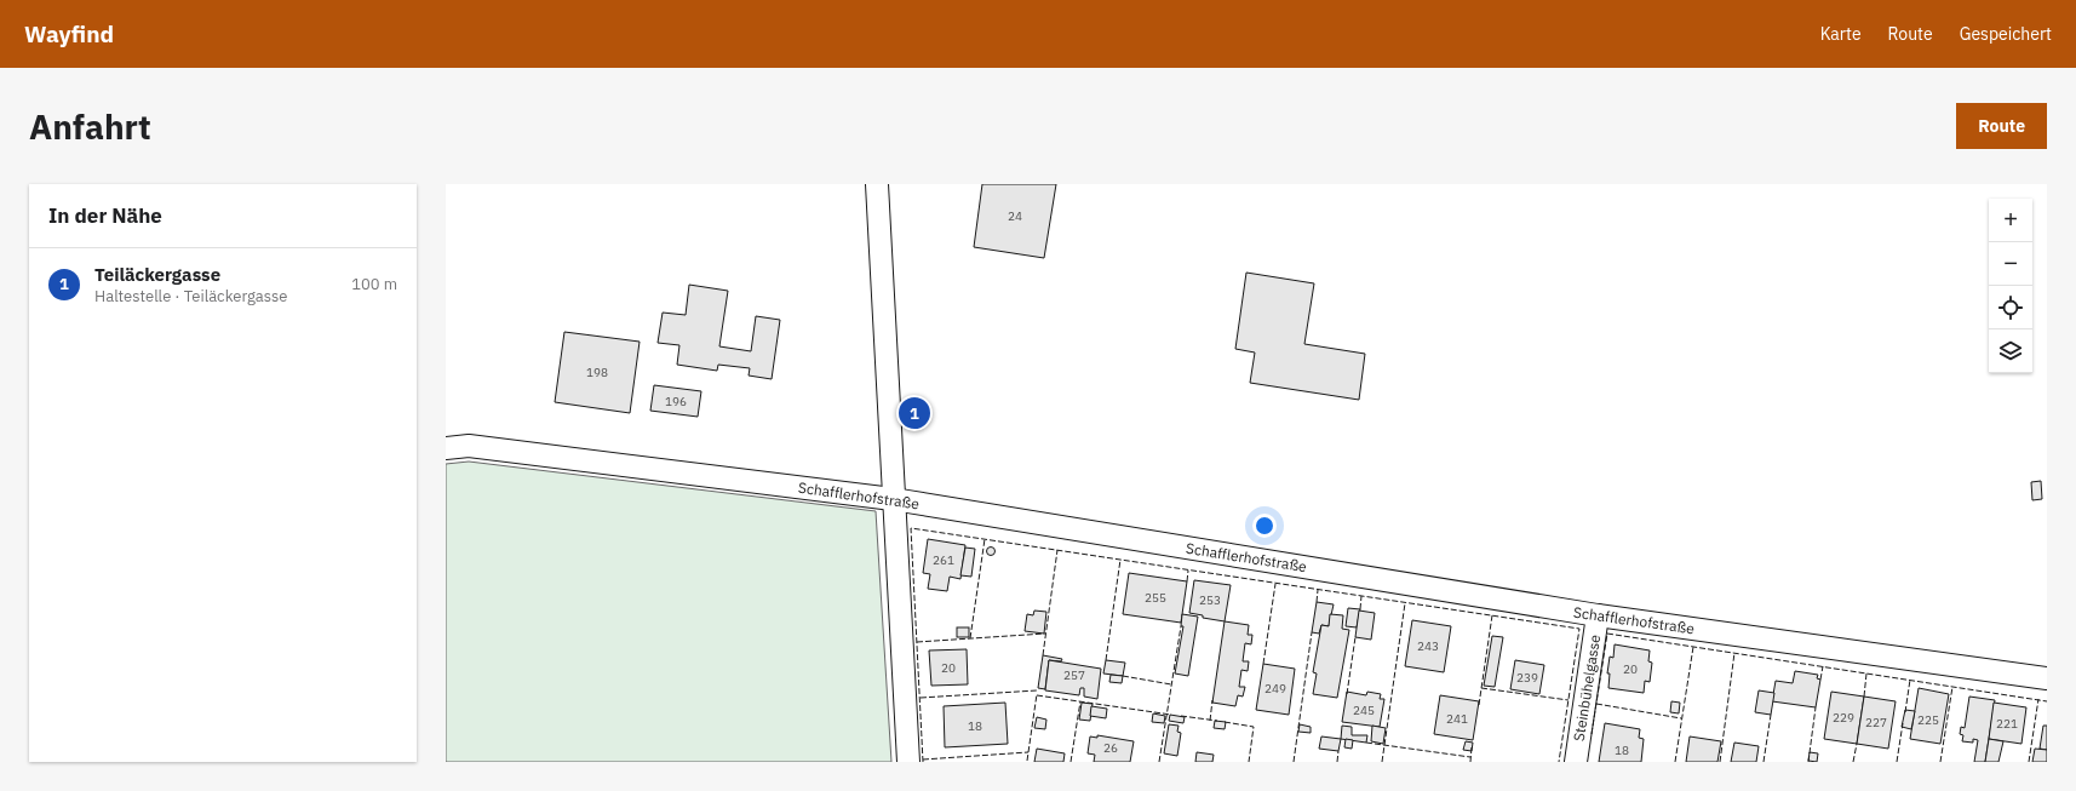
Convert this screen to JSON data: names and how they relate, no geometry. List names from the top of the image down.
{
  "streets": {
    "street": ["Schafflerhofstraße", "Steinbühelgasse"]
  },
  "crossings": [
    ["Schafflerhofstraße", "Steinbühelgasse"]
  ],
  "house_numbers": [
    "24",
    "198",
    "196",
    "261",
    "255",
    "253",
    "243",
    "20",
    "20",
    "257",
    "239",
    "249",
    "245",
    "229",
    "241",
    "225",
    "227",
    "221",
    "18",
    "26",
    "18"
  ],
  "page": {
    "header": "Wayfind",
    "nav": ["Karte", "Route", "Gespeichert"],
    "buttons": "Route",
    "title": "Anfahrt",
    "heading": "In der Nähe",
    "map_buttons": ["+", "−"],
    "list": [
      {
        "mark": "1",
        "name": "Teiläckergasse",
        "note": "Haltestelle · Teiläckergasse",
        "value": "100 m"
      }
    ],
    "pins": "1"
  }
}
